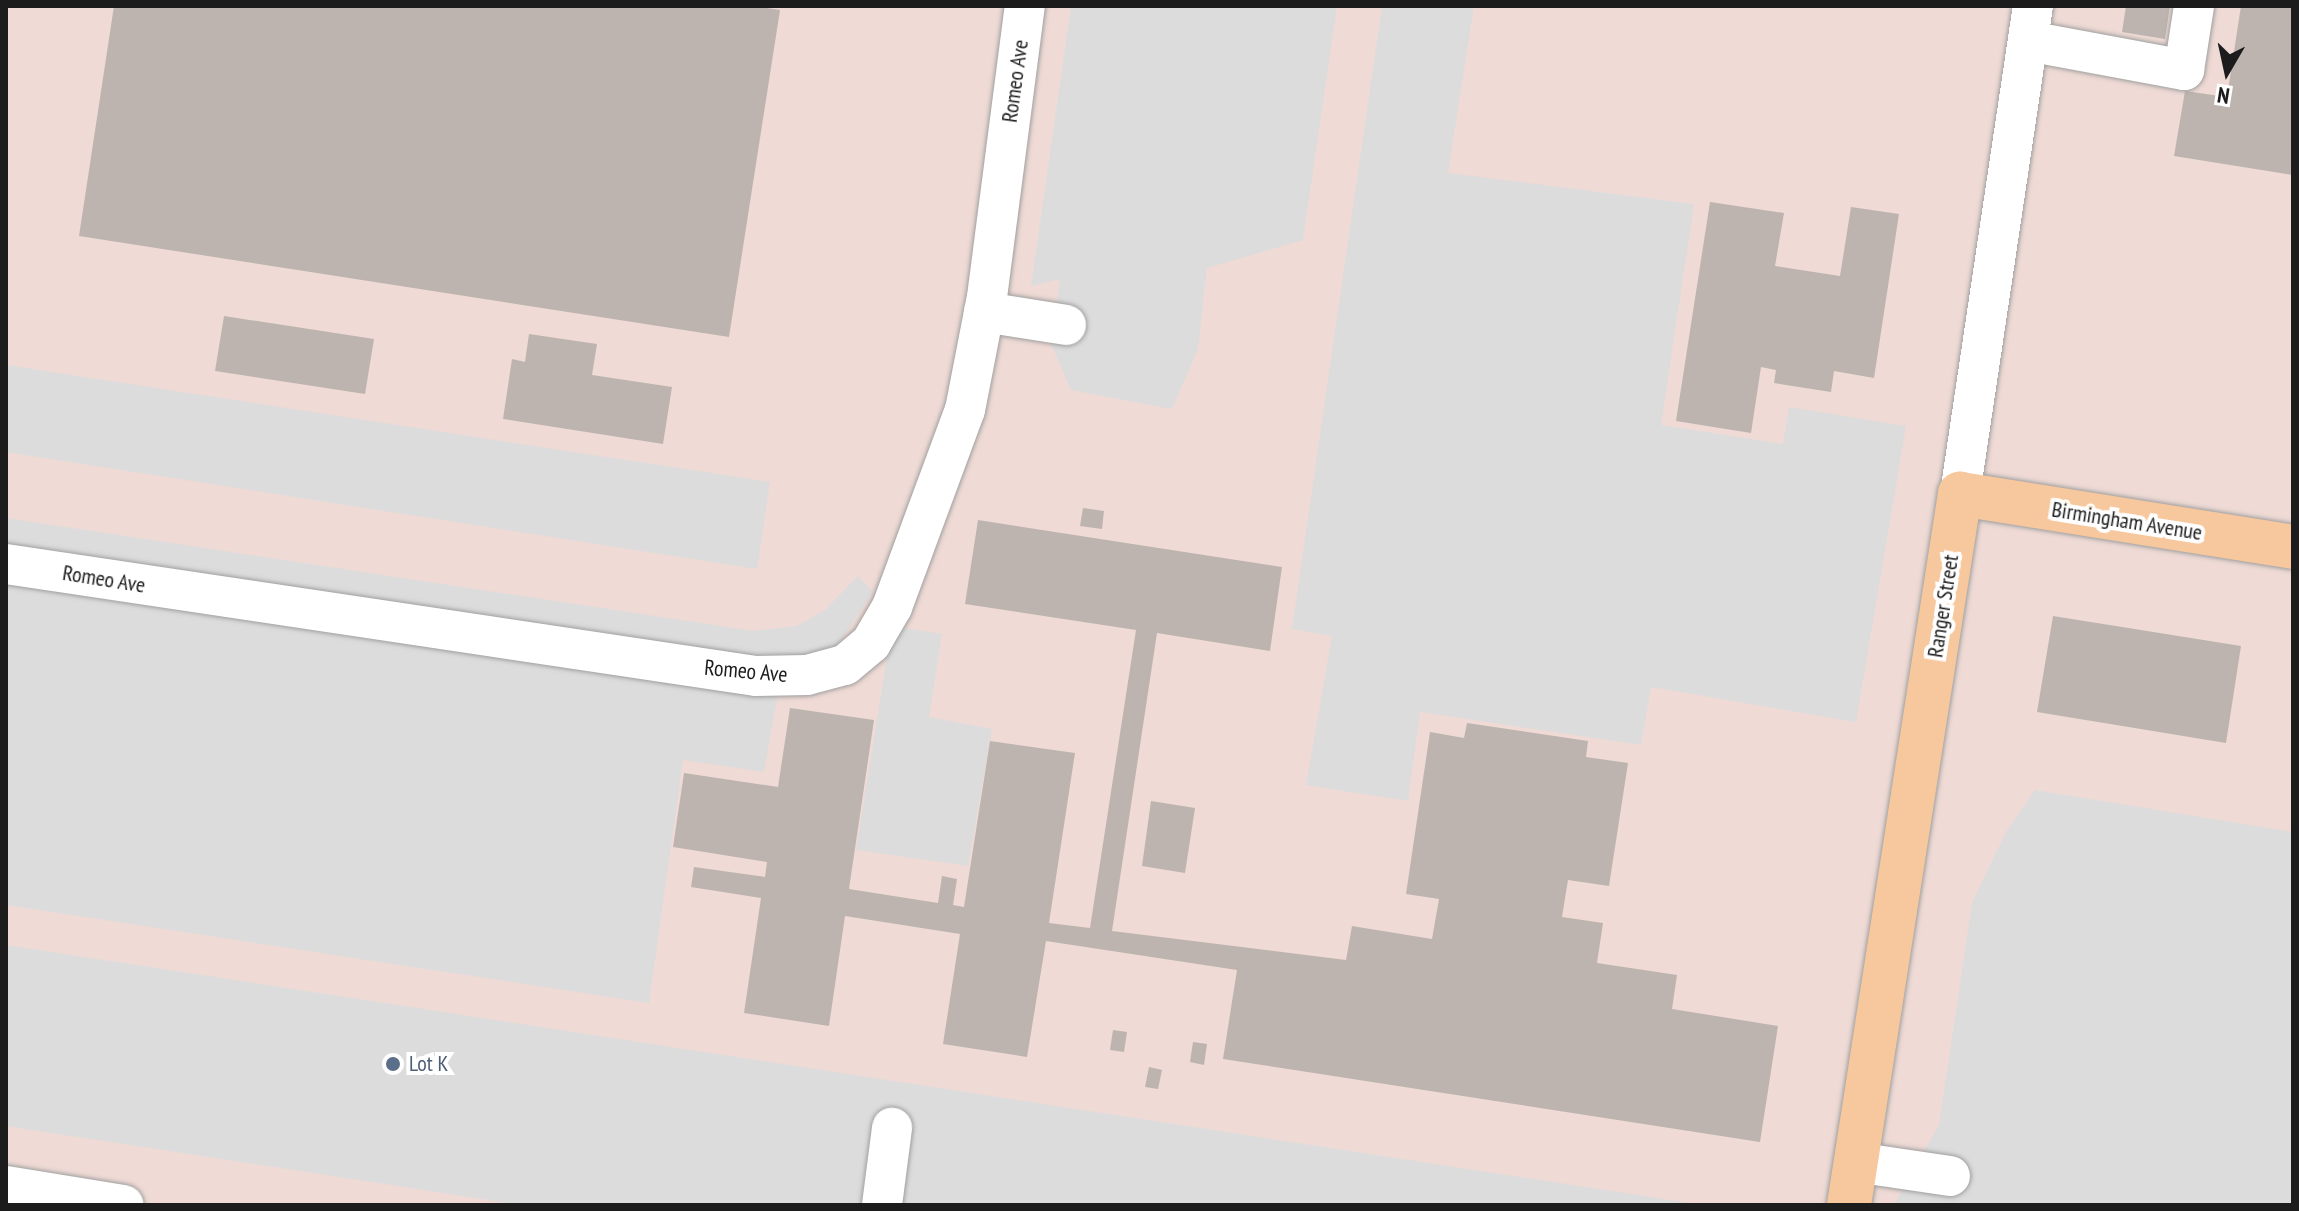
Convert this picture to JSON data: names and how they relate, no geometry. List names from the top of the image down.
{
  "streets": {
    "main road": ["Birmingham Avenue", "Ranger Street"],
    "street": ["Romeo Ave"]
  },
  "crossings": [
    ["Birmingham Avenue", "Ranger Street"]
  ],
  "places": ["Lot K"],
  "north": "bottom"
}
